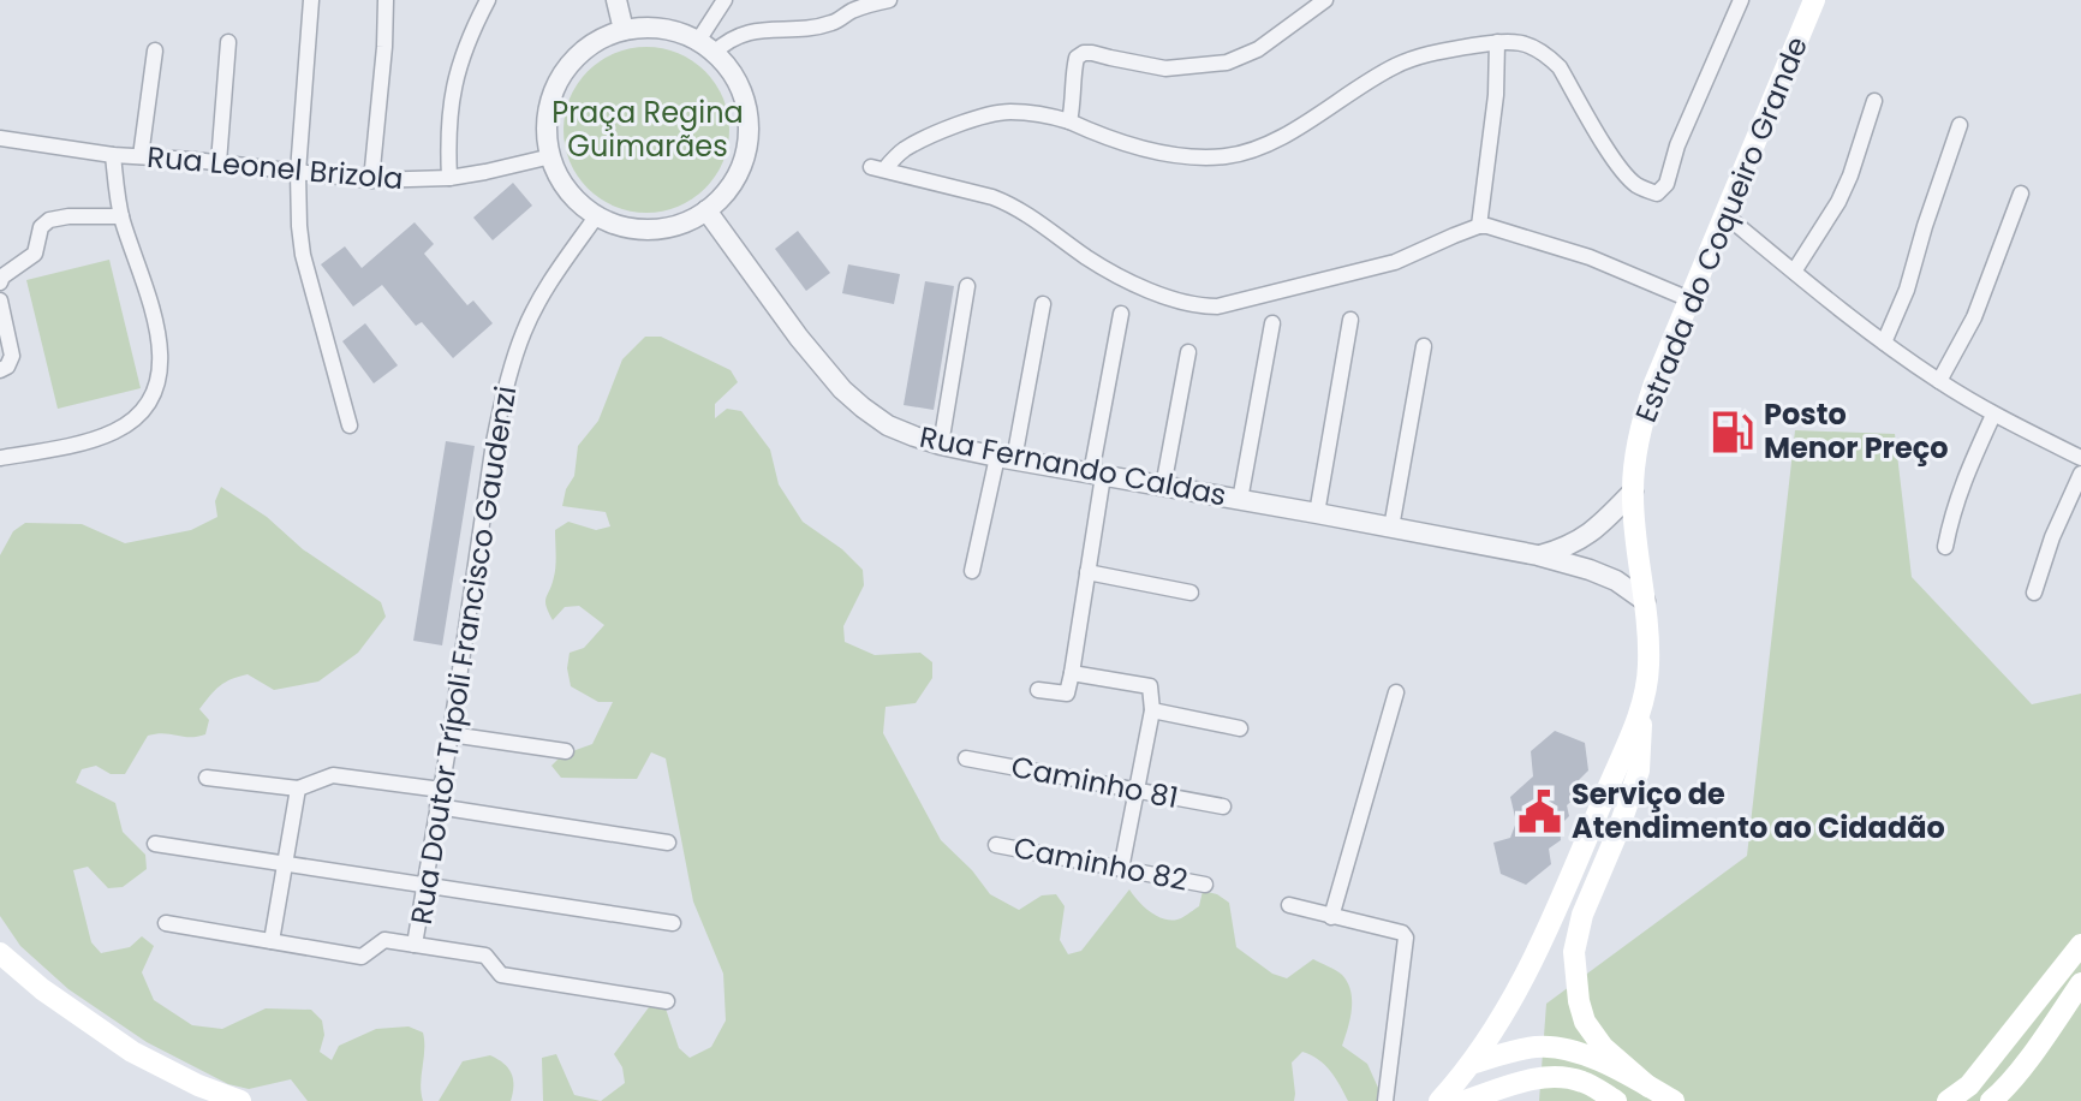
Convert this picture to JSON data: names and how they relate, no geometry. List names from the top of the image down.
{
  "streets": {
    "main road": ["Estrada do Coqueiro Grande"],
    "street": [
      "Rua Leonel Brizola",
      "Rua Fernando Caldas",
      "Rua Doutor Trípoli Francisco Gaudenzi",
      "Caminho 81",
      "Caminho 82"
    ]
  },
  "crossings": [
    ["Rua Leonel Brizola", "Rua Fernando Caldas"],
    ["Rua Leonel Brizola", "Rua Doutor Trípoli Francisco Gaudenzi"],
    ["Estrada do Coqueiro Grande", "Rua Fernando Caldas"],
    ["Rua Fernando Caldas", "Rua Doutor Trípoli Francisco Gaudenzi"]
  ],
  "parks": ["Praça Regina Guimarães"],
  "places": {
    "fuel station": ["Posto Menor Preço"],
    "public building": ["Serviço de Atendimento ao Cidadão"]
  }
}
